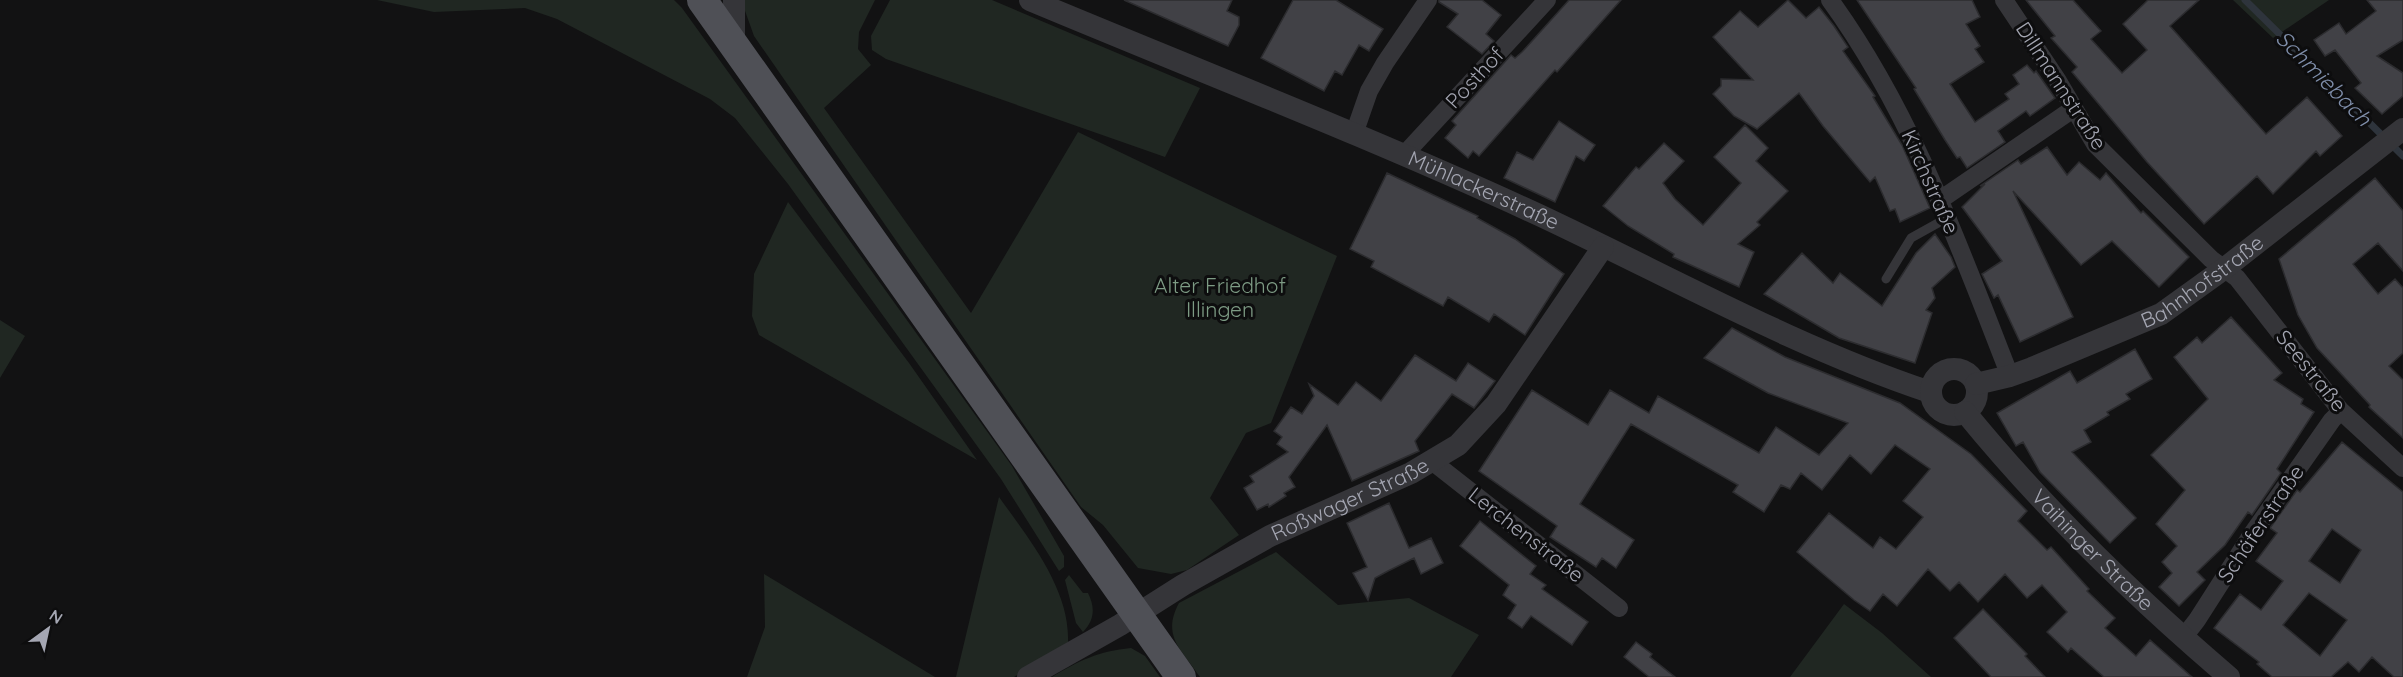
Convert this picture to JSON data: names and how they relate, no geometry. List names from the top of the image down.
{
  "streets": {
    "street": [
      "Posthof",
      "Dillmannstraße",
      "Kirchstraße",
      "Mühlackerstraße",
      "Bahnhofstraße",
      "Seestraße",
      "Roßwager Straße",
      "Schäferstraße",
      "Lerchenstraße",
      "Vaihinger Straße"
    ]
  },
  "crossings": [
    ["Posthof", "Mühlackerstraße"],
    ["Dillmannstraße", "Bahnhofstraße"],
    ["Dillmannstraße", "Seestraße"],
    ["Kirchstraße", "Bahnhofstraße"],
    ["Mühlackerstraße", "Bahnhofstraße"],
    ["Mühlackerstraße", "Roßwager Straße"],
    ["Mühlackerstraße", "Vaihinger Straße"],
    ["Bahnhofstraße", "Seestraße"],
    ["Bahnhofstraße", "Vaihinger Straße"],
    ["Seestraße", "Schäferstraße"],
    ["Roßwager Straße", "Lerchenstraße"],
    ["Schäferstraße", "Vaihinger Straße"]
  ],
  "water": ["Schmiebach"],
  "parks": ["Alter Friedhof Illingen"],
  "north": "top right"
}
